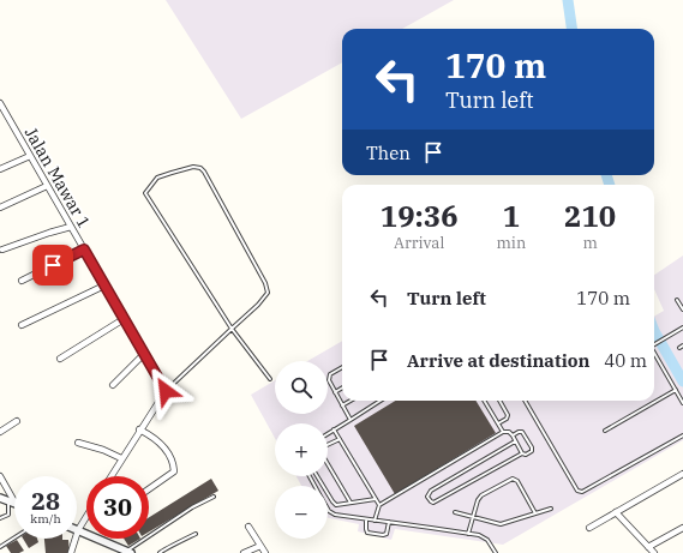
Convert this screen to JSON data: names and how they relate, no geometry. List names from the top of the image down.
{
  "streets": {
    "street": ["Jalan Mawar 1"]
  },
  "page": {
    "turn": ["170 m", "Turn left"],
    "then": "Then",
    "eta": [
      "19:36",
      "Arrival",
      "1",
      "min",
      "210",
      "m"
    ],
    "list": [
      {
        "name": "Turn left",
        "value": "170 m"
      },
      {
        "name": "Arrive at destination",
        "value": "40 m"
      }
    ],
    "map_buttons": ["+", "−"],
    "speed": "28 km/h",
    "limit": "30"
  }
}
